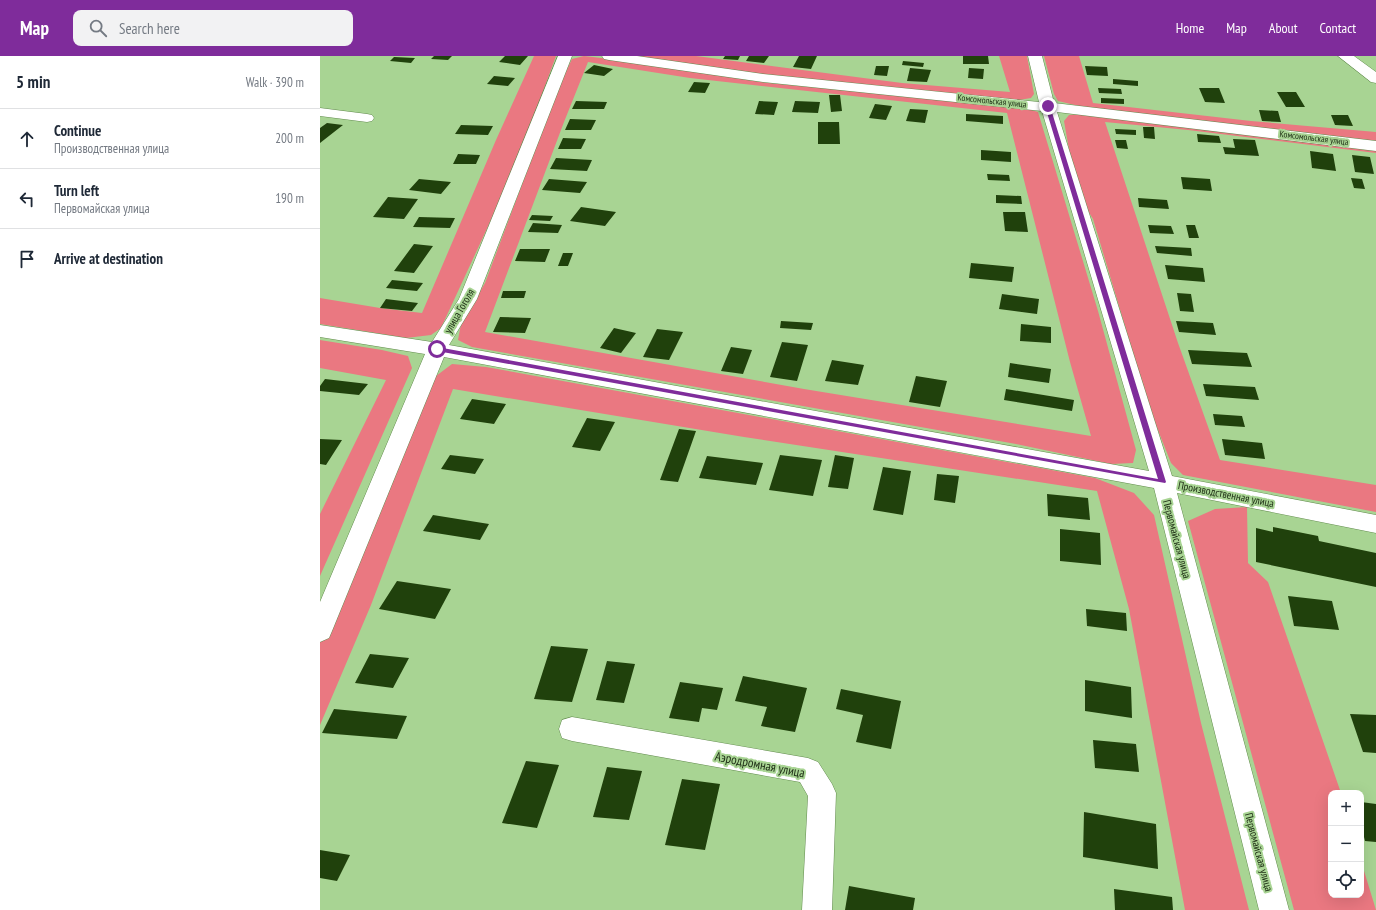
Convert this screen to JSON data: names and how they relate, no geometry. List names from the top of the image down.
{
  "streets": {
    "street": [
      "Комсомольская улица",
      "улица Гоголя",
      "Производственная улица",
      "Первомайская улица",
      "Аэродромная улица"
    ]
  },
  "crossings": [
    ["Комсомольская улица", "Первомайская улица"],
    ["улица Гоголя", "Производственная улица"],
    ["Производственная улица", "Первомайская улица"]
  ],
  "page": {
    "header": "Map",
    "search": "Search here",
    "nav": [
      "Home",
      "Map",
      "About",
      "Contact"
    ],
    "heading": ["5 min", "Walk · 390 m"],
    "list": [
      ["Continue", "Производственная улица", "200 m"],
      ["Turn left", "Первомайская улица", "190 m"],
      "Arrive at destination"
    ],
    "map_buttons": ["+", "−"]
  }
}
